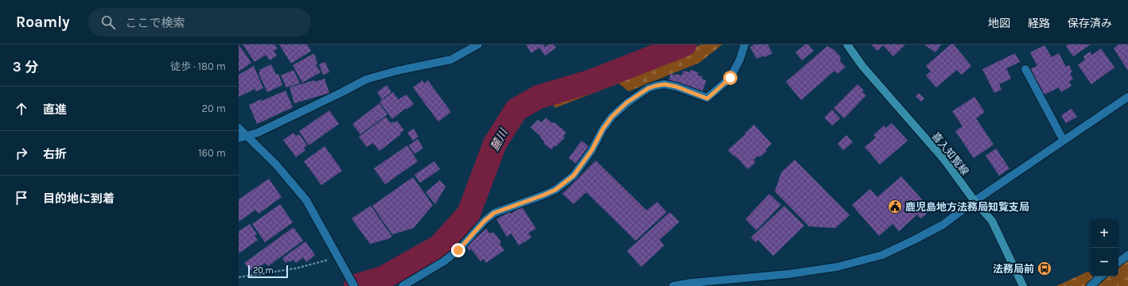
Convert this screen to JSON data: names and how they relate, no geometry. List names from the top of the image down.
{
  "streets": {
    "main road": ["喜入知覧線"]
  },
  "water": ["麓川"],
  "places": {
    "public building": ["鹿児島地方法務局知覧支局"],
    "bus stop": ["法務局前"]
  },
  "scale_bar": "20 m",
  "page": {
    "header": "Roamly",
    "search": "ここで検索",
    "nav": ["地図", "経路", "保存済み"],
    "heading": ["3 分", "徒歩 · 180 m"],
    "list": [
      ["直進", "20 m"],
      ["右折", "160 m"],
      "目的地に到着"
    ],
    "map_buttons": ["+", "−"],
    "scale": "20 m"
  }
}
